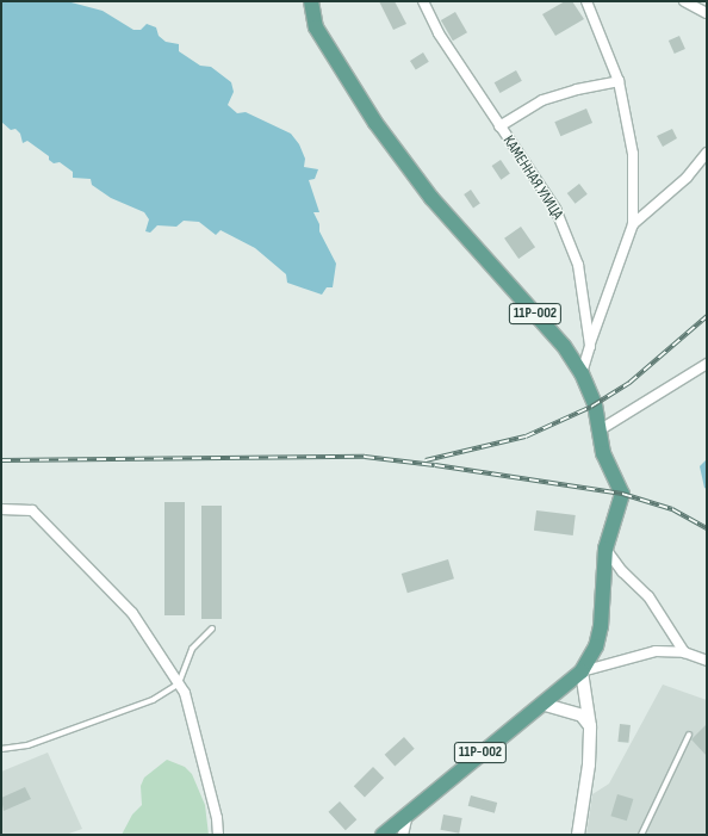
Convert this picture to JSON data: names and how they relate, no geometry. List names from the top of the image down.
{
  "streets": {
    "main road": ["11Р-002"],
    "street": ["КАМЕННАЯ УЛИЦА"]
  },
  "crossings": [
    ["КАМЕННАЯ УЛИЦА", "11Р-002"]
  ]
}
